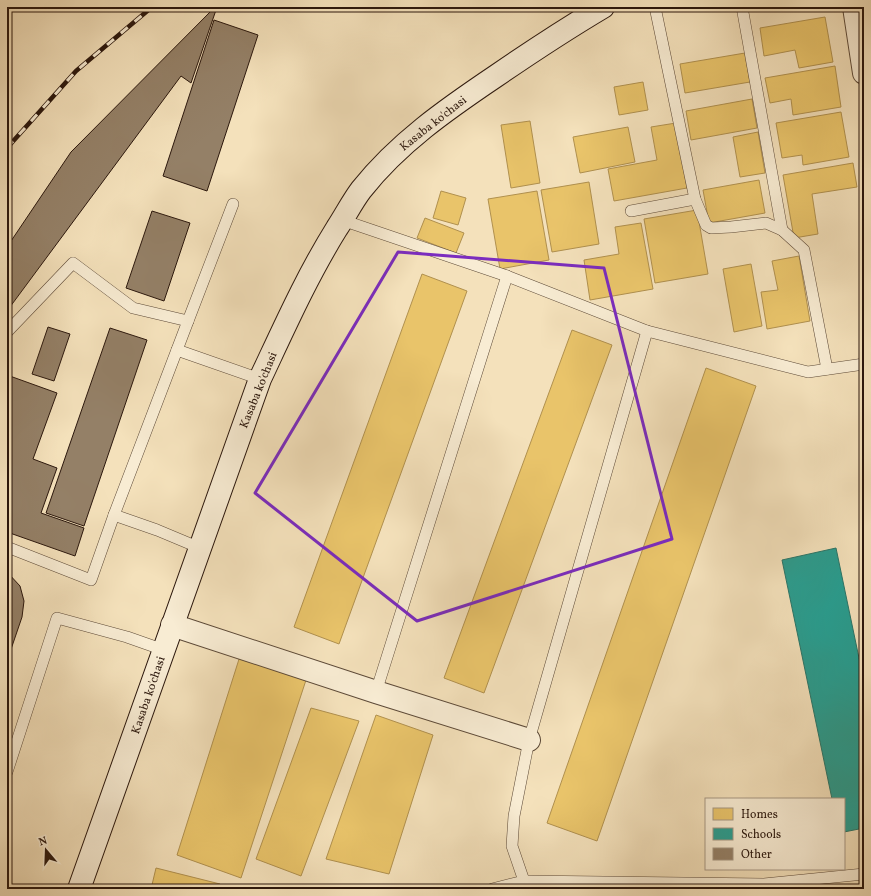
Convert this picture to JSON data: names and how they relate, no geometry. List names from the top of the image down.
{
  "streets": {
    "street": ["Kasaba ko'chasi"]
  },
  "legend": ["Homes", "Schools", "Other"],
  "north": "top"
}
